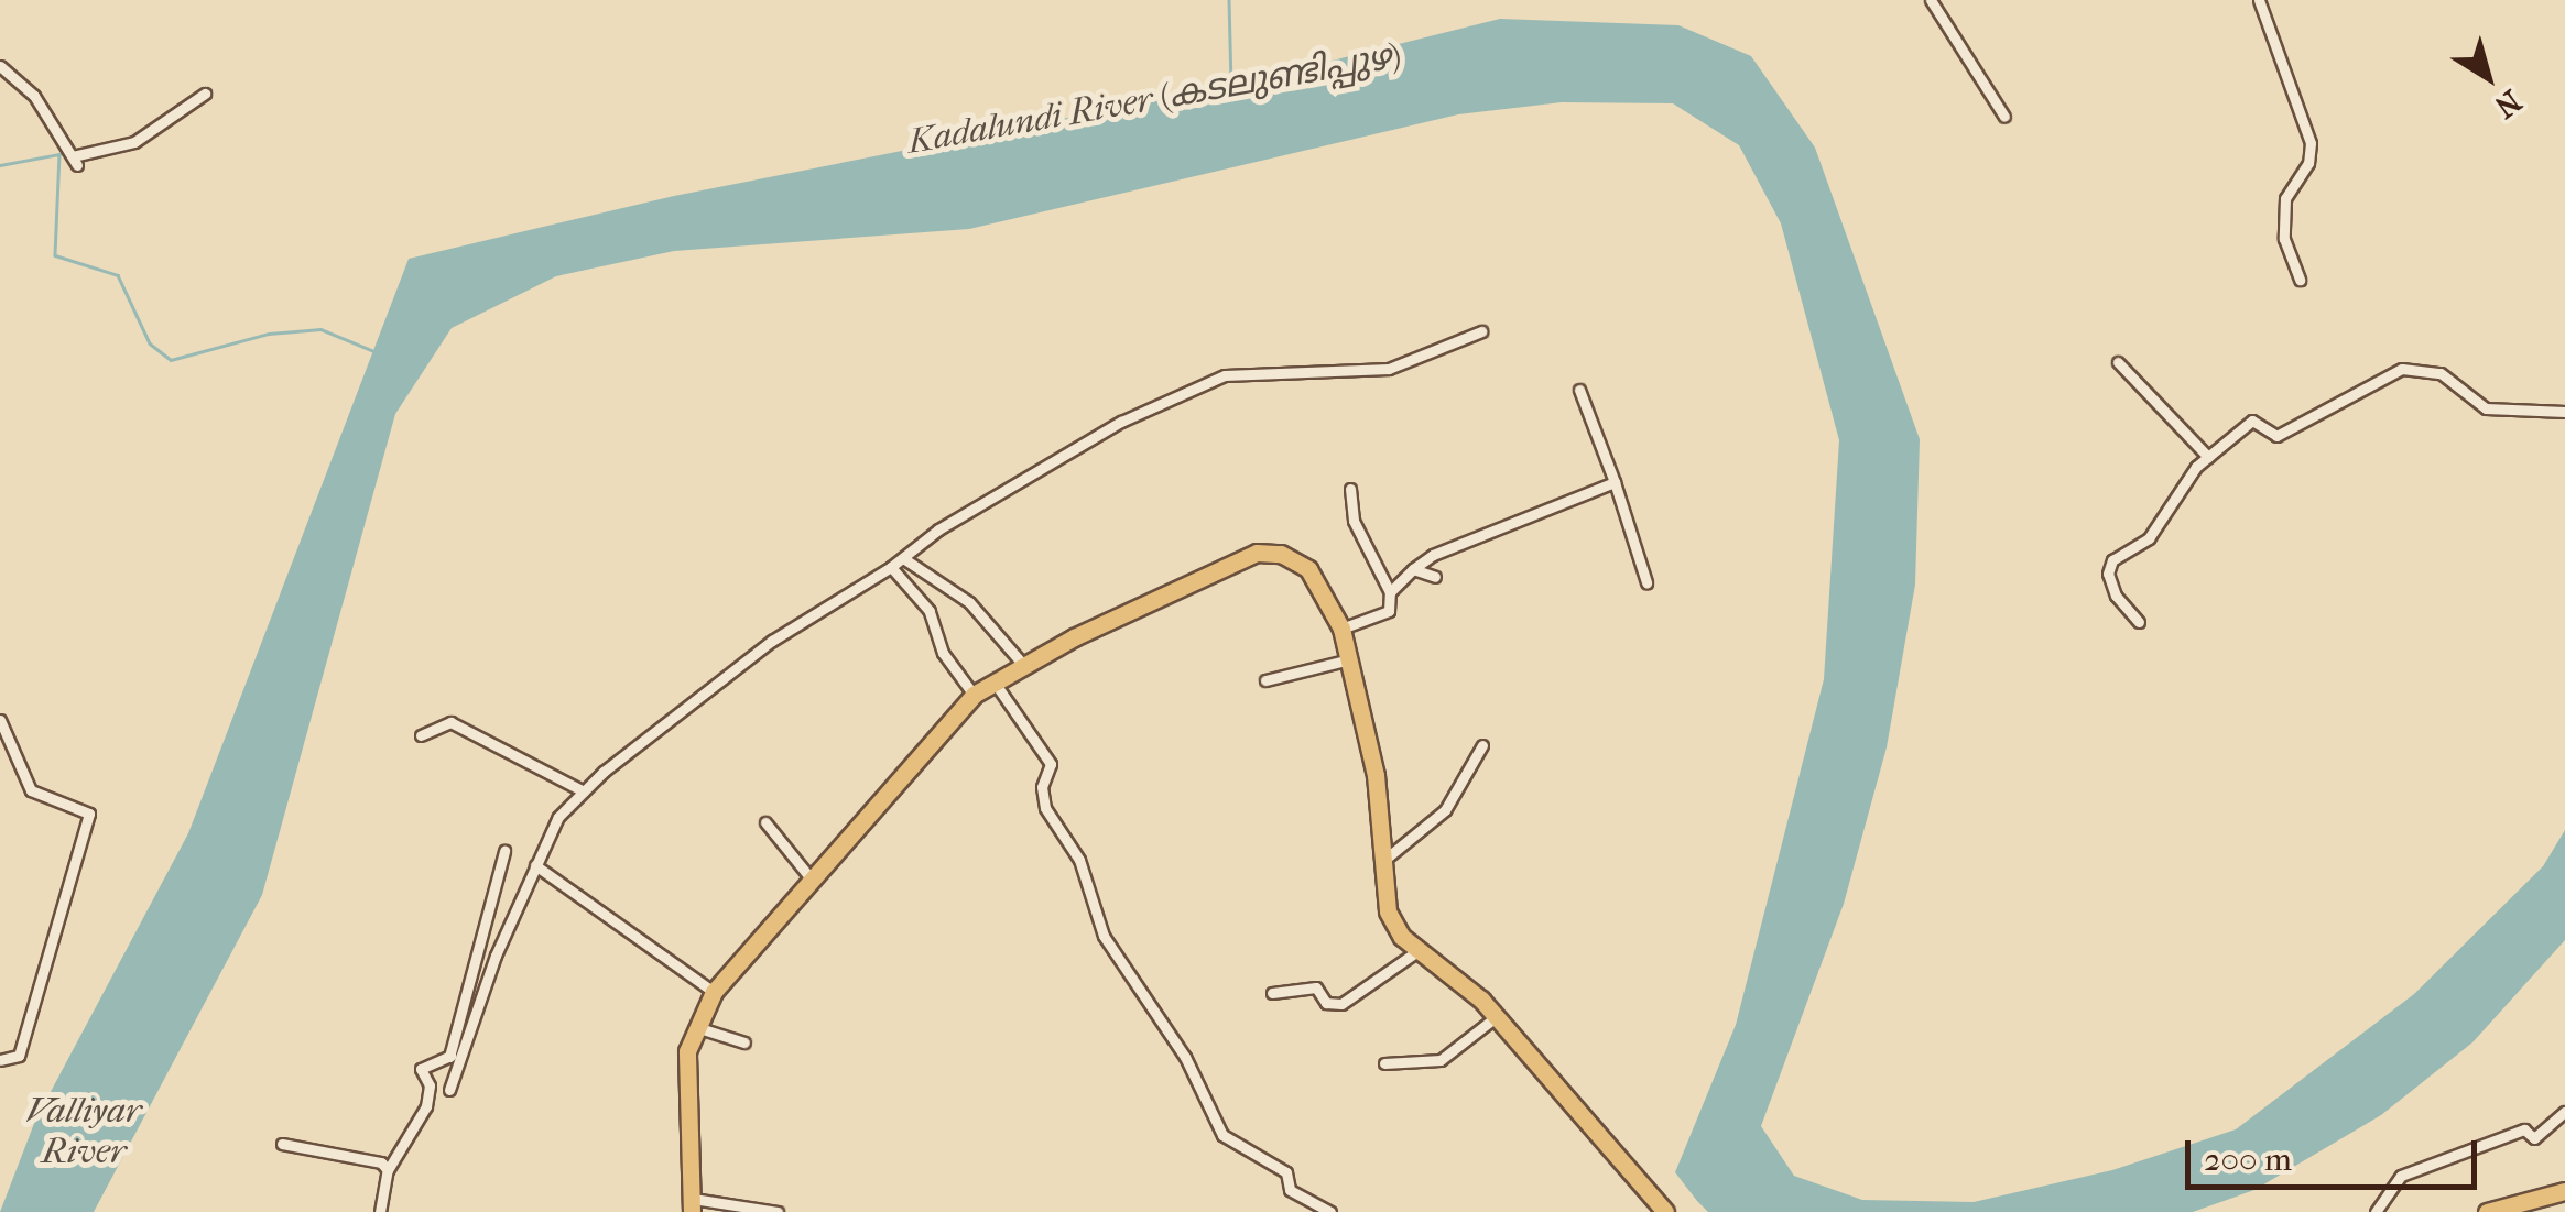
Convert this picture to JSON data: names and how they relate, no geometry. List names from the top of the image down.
{
  "water": ["Kadalundi River (കടലുണ്ടിപ്പുഴ)", "Valliyar River"],
  "scale_bar": "200 m",
  "north": "bottom right"
}
